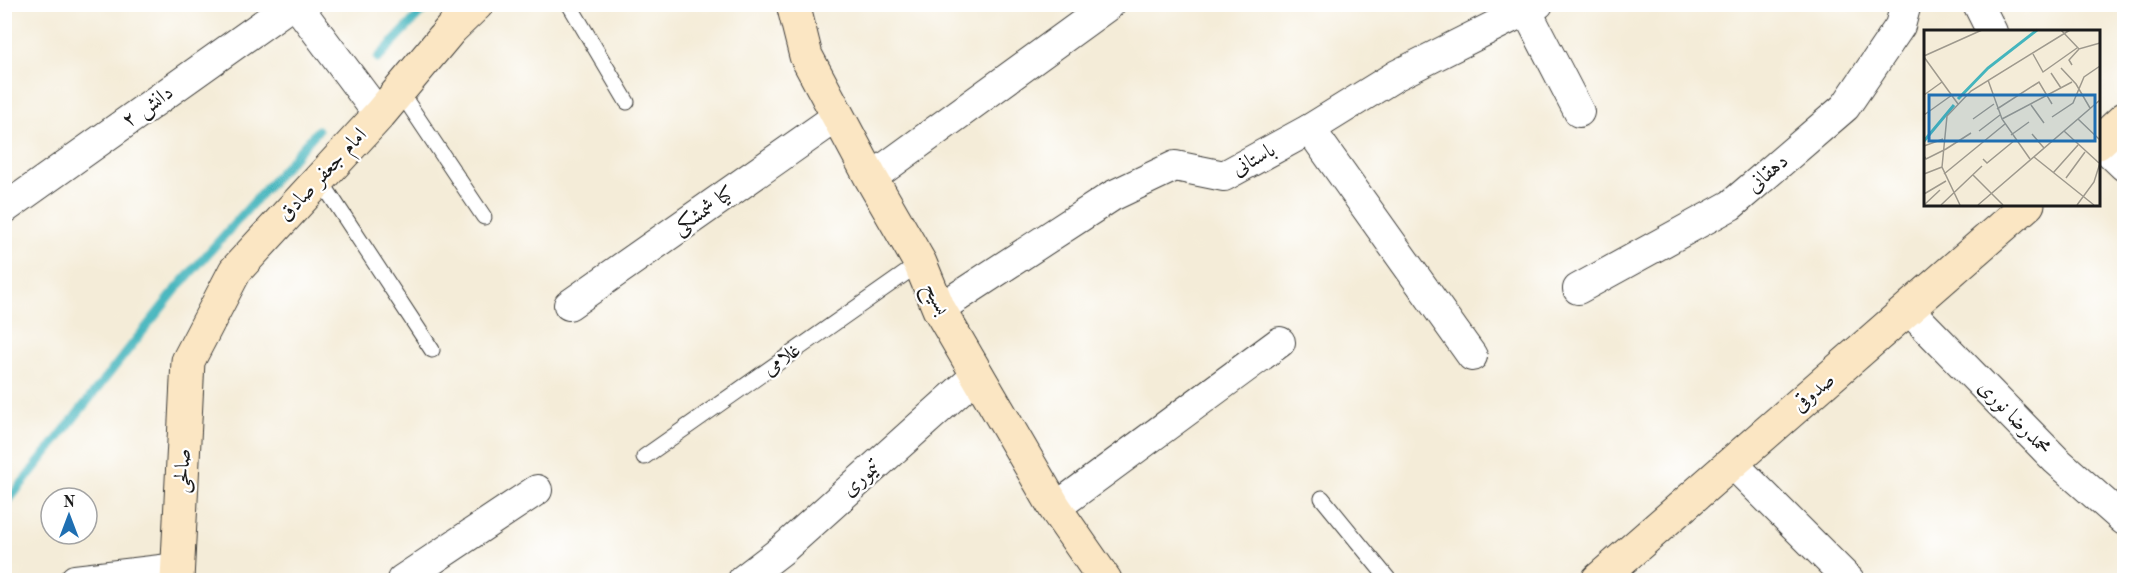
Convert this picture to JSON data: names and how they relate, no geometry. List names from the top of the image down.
{
  "streets": {
    "street": [
      "دانش ۲",
      "باستانی",
      "دهقانی",
      "امام جعفر صادق",
      "کیا شمشکی",
      "بسیح",
      "صدوقی",
      "محمدرضا نوری",
      "صالحی",
      "تیموری"
    ],
    "lane": ["غلامی"]
  },
  "crossings": [
    ["باستانی", "بسیح"],
    ["امام جعفر صادق", "صالحی"],
    ["کیا شمشکی", "بسیح"],
    ["بسیح", "غلامی"],
    ["بسیح", "تیموری"],
    ["صدوقی", "محمدرضا نوری"]
  ],
  "north": "top"
}
